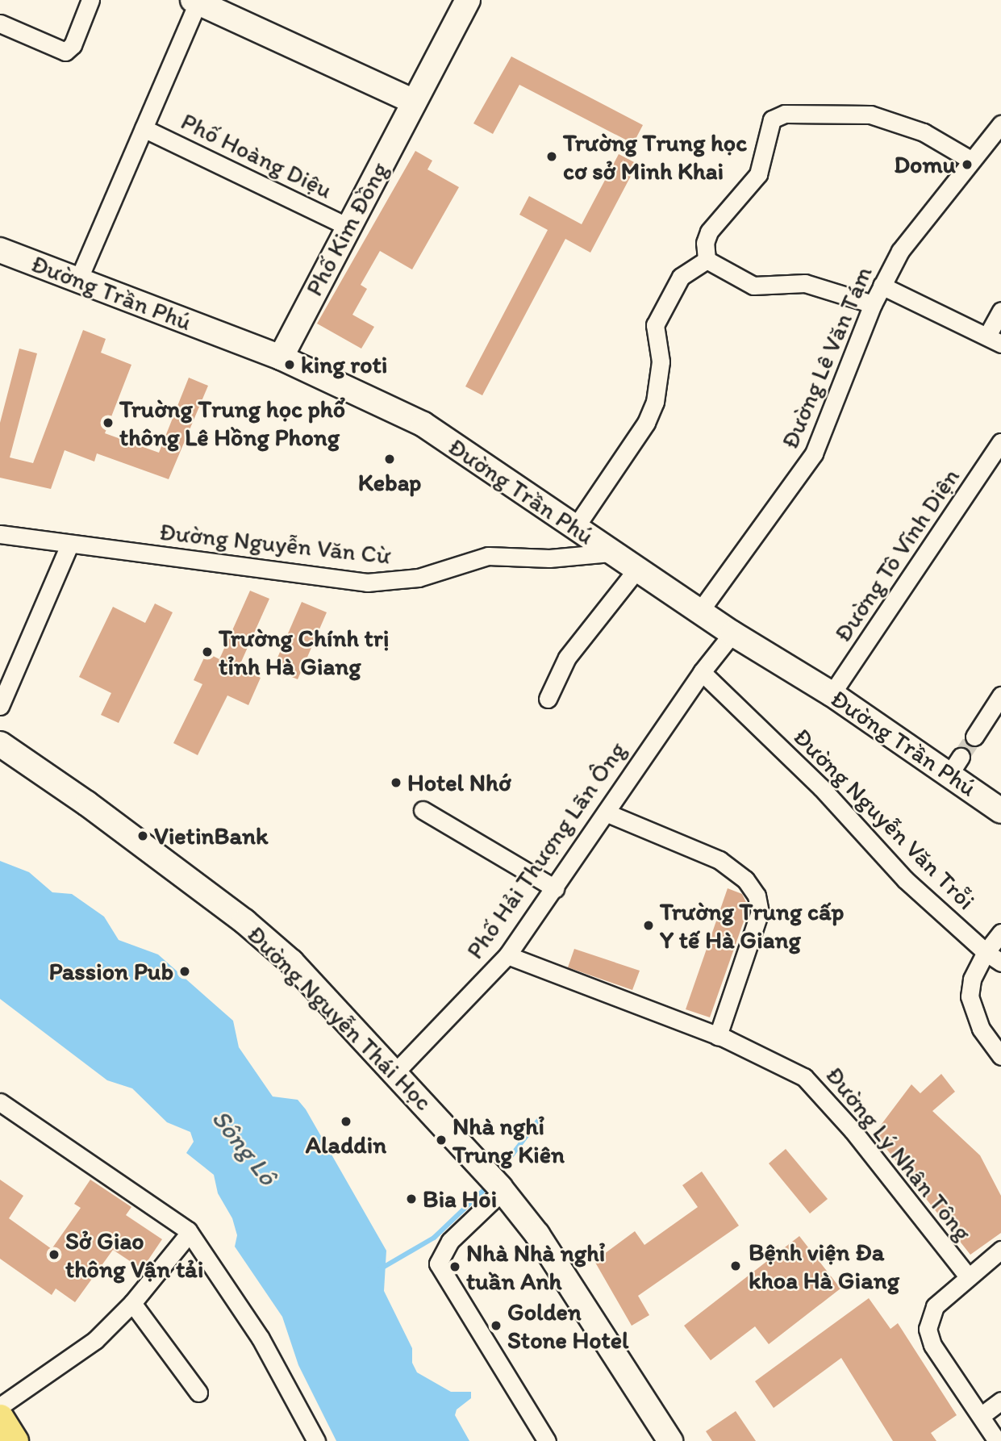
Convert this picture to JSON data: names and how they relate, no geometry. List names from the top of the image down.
{
  "streets": {
    "main road": ["Phố Kim Đồng", "Đường Trần Phú", "Đường Nguyễn Thái Học"],
    "street": [
      "Phố Hoàng Diệu",
      "Đường Lê Văn Tám",
      "Đường Nguyễn Văn Cừ",
      "Đường Tô Vĩnh Diện",
      "Đường Nguyễn Văn Trỗi",
      "Phố Hải Thượng Lãn Ông",
      "Đường Lý Nhân Tông"
    ]
  },
  "crossings": [
    ["Phố Hoàng Diệu", "Phố Kim Đồng"],
    ["Phố Kim Đồng", "Đường Trần Phú"],
    ["Đường Trần Phú", "Đường Lê Văn Tám"],
    ["Đường Trần Phú", "Đường Nguyễn Văn Cừ"],
    ["Đường Trần Phú", "Đường Tô Vĩnh Diện"],
    ["Đường Nguyễn Văn Trỗi", "Phố Hải Thượng Lãn Ông"],
    ["Phố Hải Thượng Lãn Ông", "Đường Nguyễn Thái Học"],
    ["Phố Hải Thượng Lãn Ông", "Đường Lý Nhân Tông"]
  ],
  "water": ["Sông Lô"],
  "places": [
    "Trường Trung học cơ sở Minh Khai",
    "Domu",
    "king roti",
    "Truờng Trung học phổ thông Lê Hồng Phong",
    "Kebap",
    "Trường Chính trị tỉnh Hà Giang",
    "Hotel Nhớ",
    "VietinBank",
    "Trường Trung cấp Y tế Hà Giang",
    "Passion Pub",
    "Aladdin",
    "Nhà nghỉ Trung Kiên",
    "Bia Hoi",
    "Sở Giao thông Vận tải",
    "Bệnh viện Đa khoa Hà Giang",
    "Nhà Nhà nghỉ tuần Anh",
    "Golden Stone Hotel"
  ]
}
